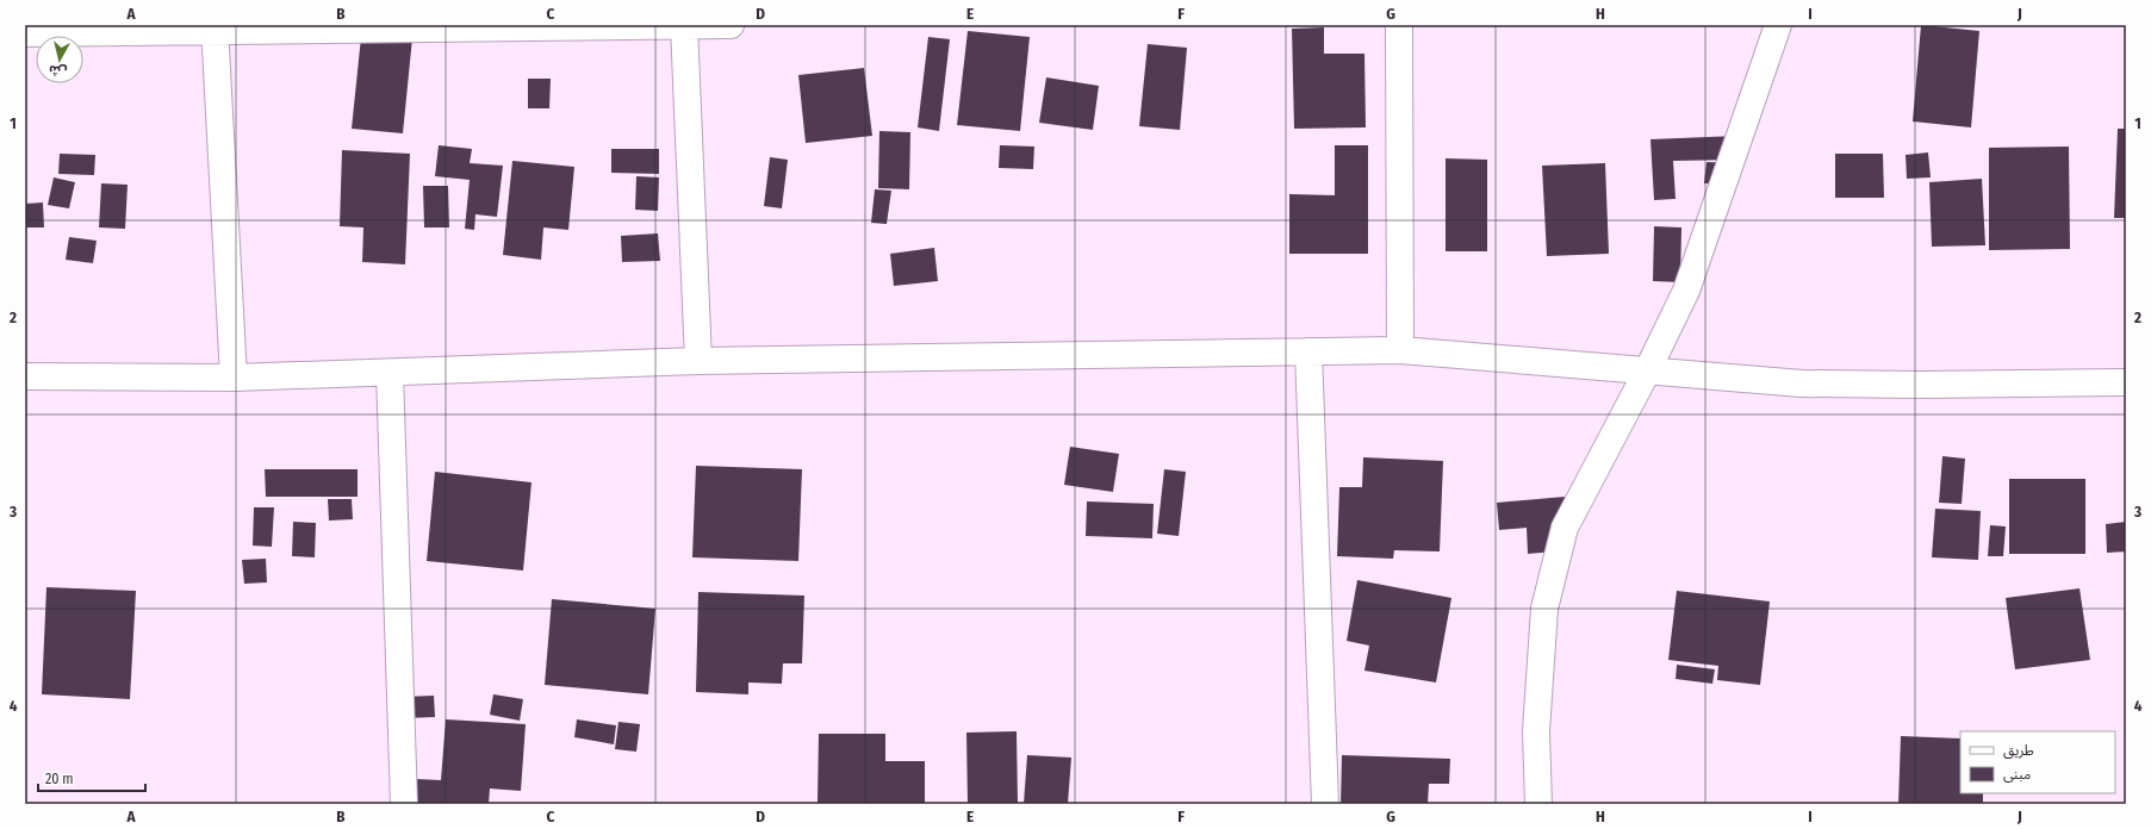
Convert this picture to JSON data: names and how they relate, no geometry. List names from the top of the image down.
{
  "legend": ["طريق", "مبنى"],
  "scale_bar": "20 m",
  "north": "bottom",
  "grid": {
    "columns": [
      "A",
      "B",
      "C",
      "D",
      "E",
      "F",
      "G",
      "H",
      "I",
      "J"
    ],
    "rows": [
      "1",
      "2",
      "3",
      "4"
    ]
  }
}
